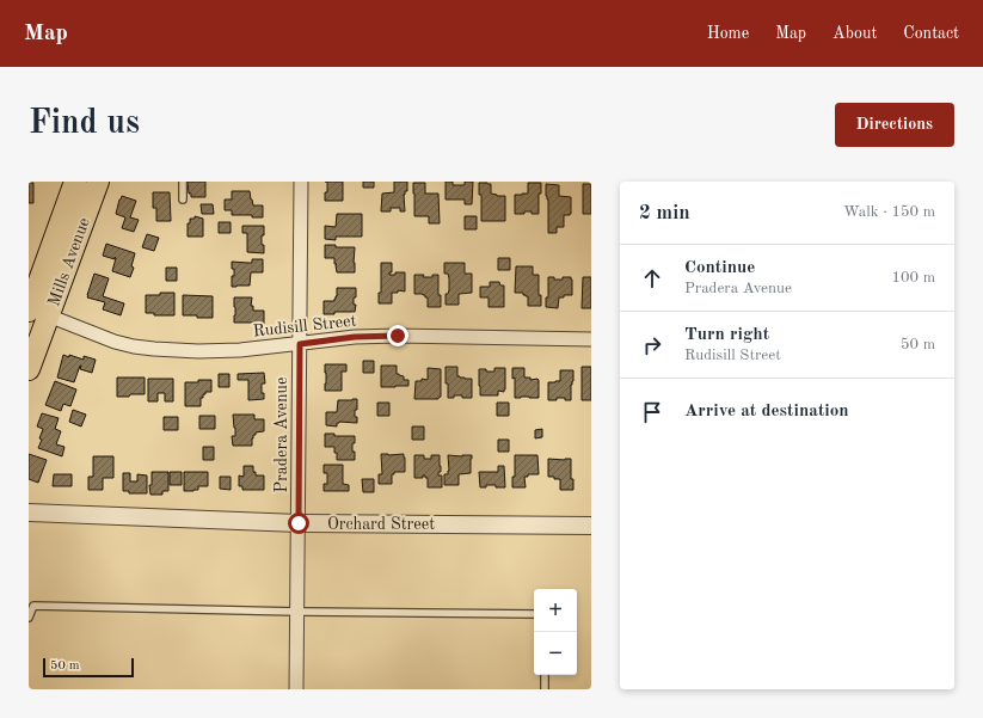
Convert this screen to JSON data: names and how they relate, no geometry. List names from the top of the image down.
{
  "streets": {
    "main road": ["Mills Avenue"],
    "street": ["Rudisill Street", "Pradera Avenue", "Orchard Street"]
  },
  "crossings": [
    ["Mills Avenue", "Rudisill Street"],
    ["Rudisill Street", "Pradera Avenue"],
    ["Pradera Avenue", "Orchard Street"]
  ],
  "scale_bar": "50 m",
  "page": {
    "header": "Map",
    "nav": [
      "Home",
      "Map",
      "About",
      "Contact"
    ],
    "buttons": "Directions",
    "title": "Find us",
    "heading": ["2 min", "Walk · 150 m"],
    "list": [
      ["Continue", "Pradera Avenue", "100 m"],
      ["Turn right", "Rudisill Street", "50 m"],
      "Arrive at destination"
    ],
    "map_buttons": ["+", "−"],
    "scale": "50 m"
  }
}
